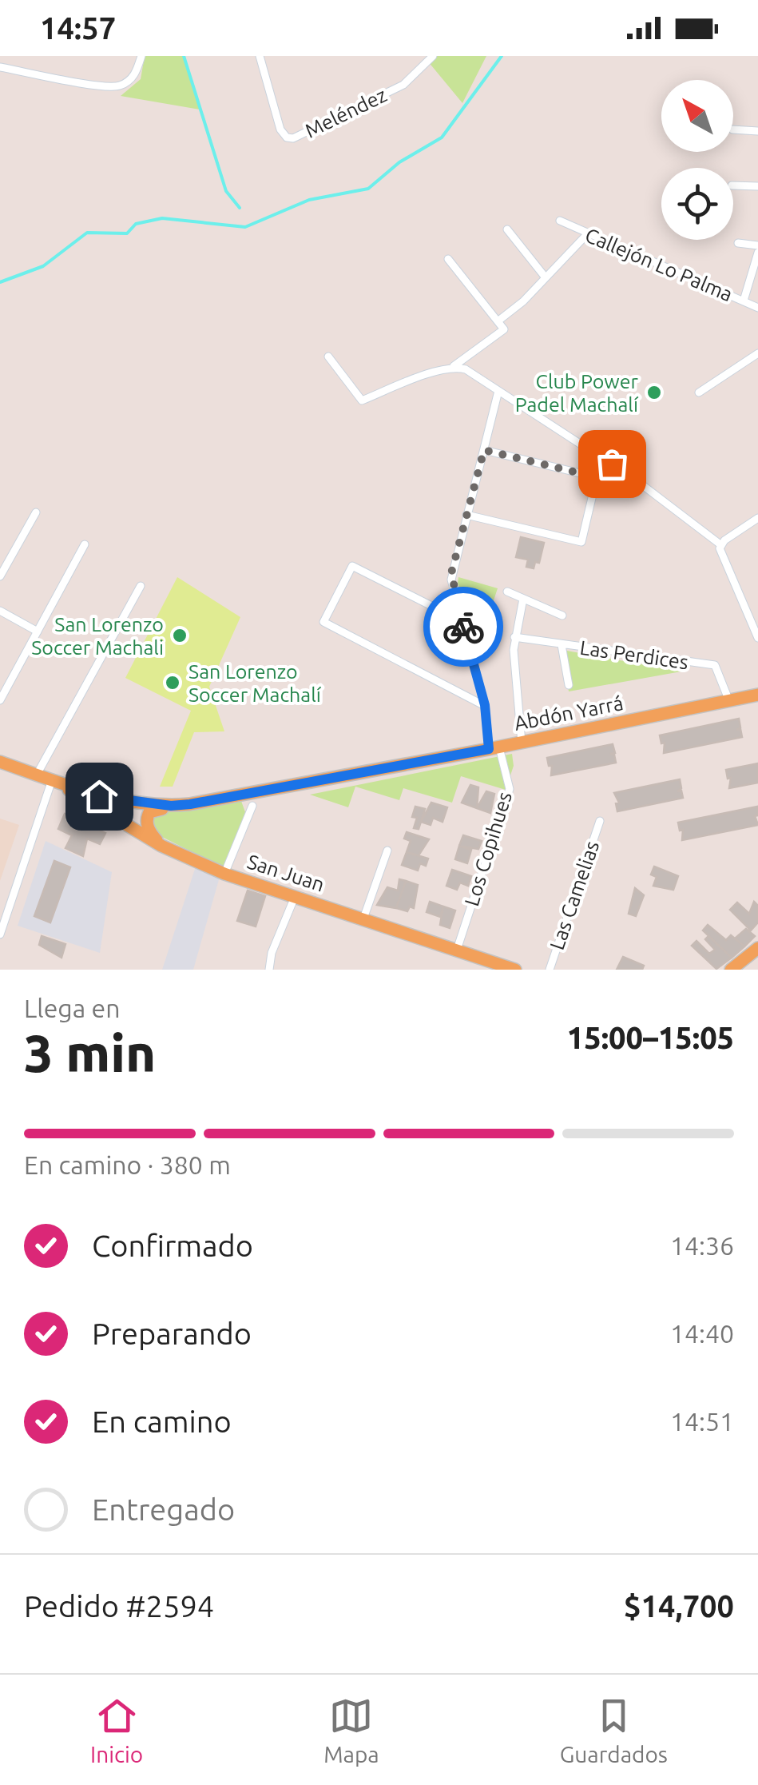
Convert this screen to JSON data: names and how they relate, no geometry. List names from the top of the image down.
{
  "streets": {
    "main road": ["Abdón Yarrá", "San Juan"],
    "street": [
      "Meléndez",
      "Callejón Lo Palma",
      "Las Perdices",
      "Los Copihues",
      "Las Camelias"
    ]
  },
  "crossings": [
    ["Las Perdices", "Abdón Yarrá"],
    ["Abdón Yarrá", "Los Copihues"],
    ["Abdón Yarrá", "San Juan"],
    ["Los Copihues", "San Juan"]
  ],
  "places": ["Club Power Padel Machalí", "San Lorenzo Soccer Machali", "San Lorenzo Soccer Machalí"],
  "north": "top left",
  "page": {
    "status": "14:57",
    "heading": ["3 min", "Llega en", "15:00–15:05"],
    "panel": ["Pedido #2594", "$14,700"],
    "bar": "En camino · 380 m",
    "list": [
      ["Confirmado", "14:36"],
      ["Preparando", "14:40"],
      ["En camino", "14:51"],
      "Entregado"
    ],
    "tabs": ["Inicio", "Mapa", "Guardados"]
  }
}
